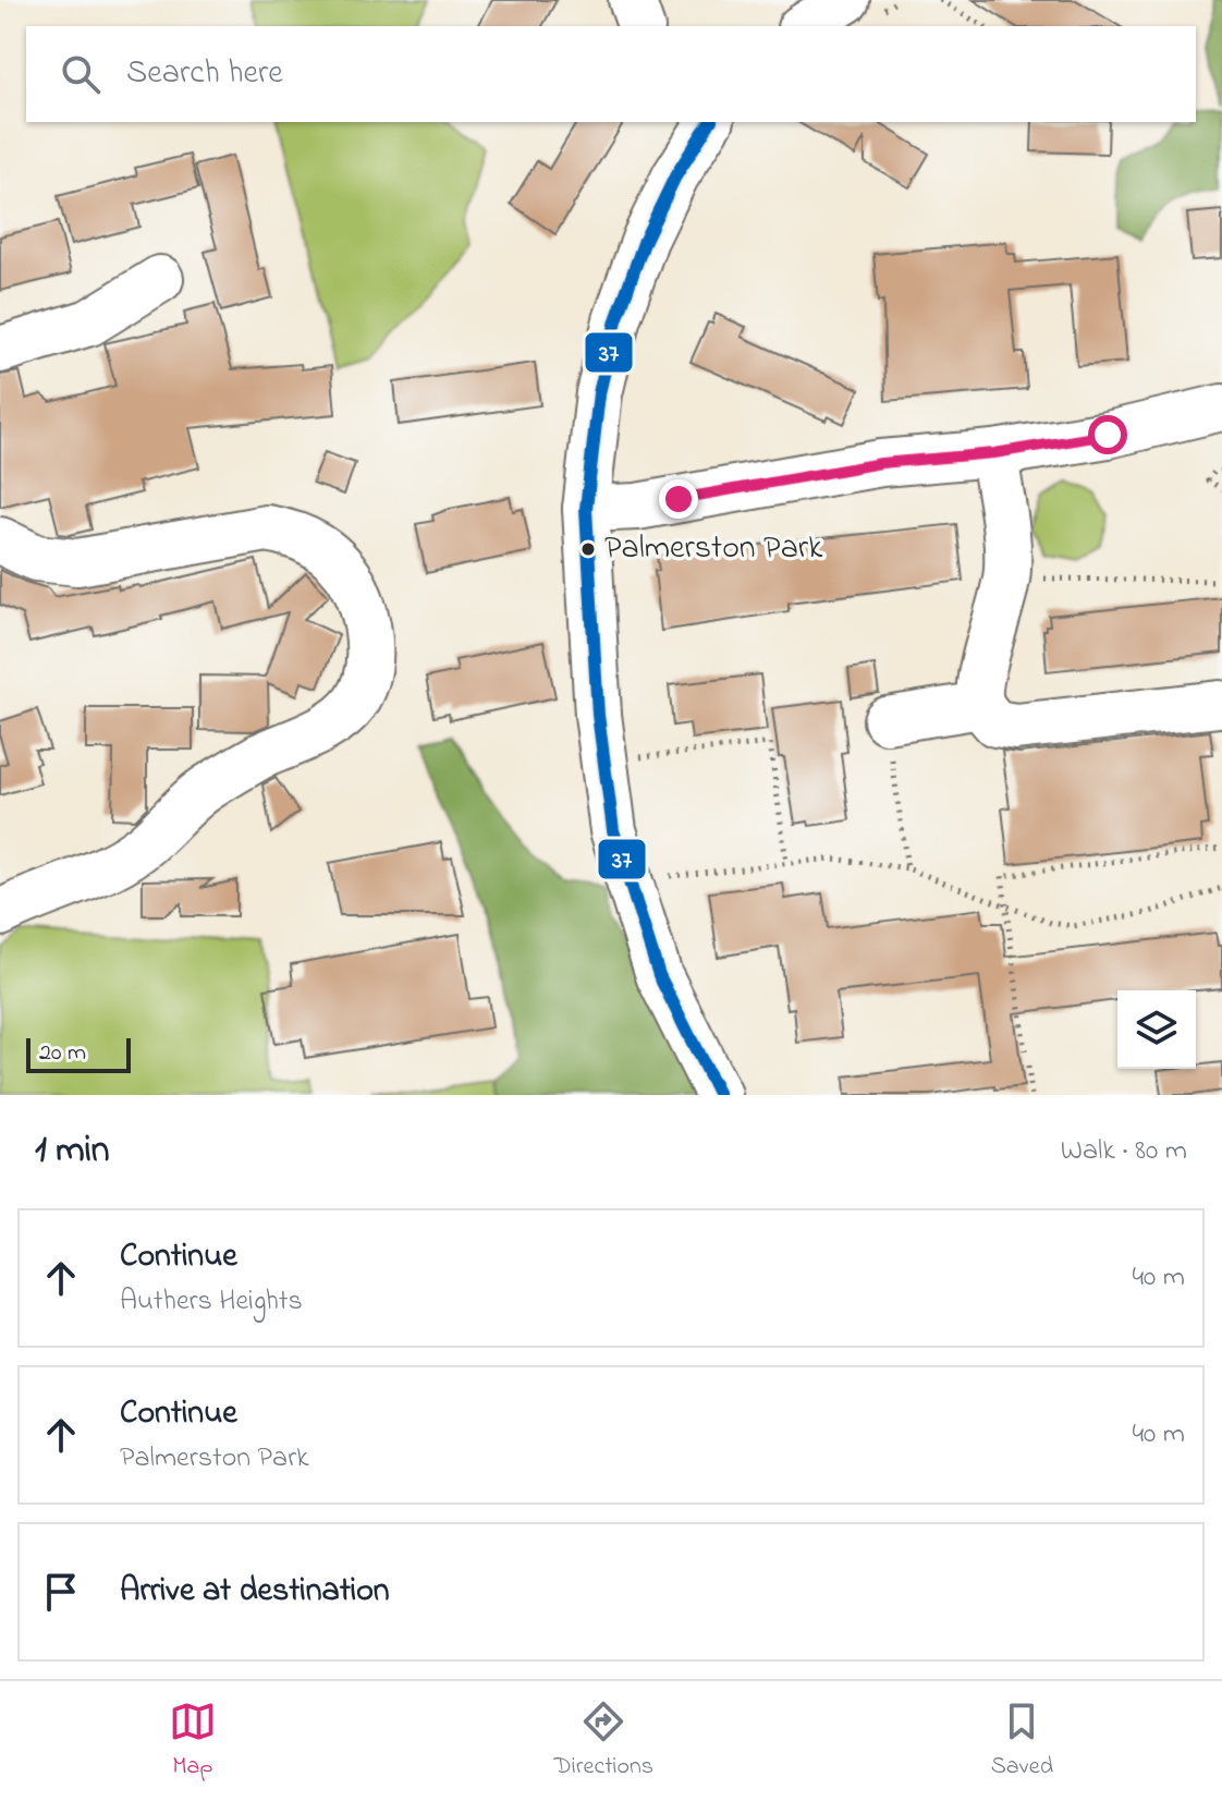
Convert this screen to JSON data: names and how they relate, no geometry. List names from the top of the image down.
{
  "places": ["Palmerston Park"],
  "lines": ["transit line 37"],
  "scale_bar": "20 m",
  "page": {
    "search": "Search here",
    "scale": "20 m",
    "heading": ["1 min", "Walk · 80 m"],
    "list": [
      ["Continue", "Authers Heights", "40 m"],
      ["Continue", "Palmerston Park", "40 m"],
      "Arrive at destination"
    ],
    "nav": ["Map", "Directions", "Saved"]
  }
}
